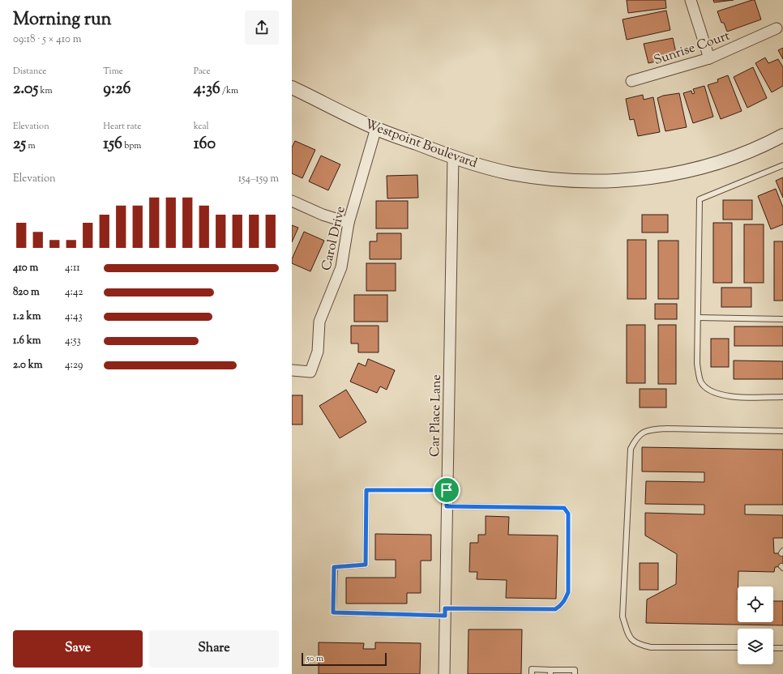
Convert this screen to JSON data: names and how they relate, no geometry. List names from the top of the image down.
{
  "streets": {
    "street": [
      "Sunrise Court",
      "Westpoint Boulevard",
      "Carol Drive",
      "Car Place Lane"
    ]
  },
  "crossings": [
    ["Westpoint Boulevard", "Carol Drive"],
    ["Westpoint Boulevard", "Car Place Lane"]
  ],
  "scale_bar": "50 m",
  "page": {
    "heading": ["Morning run", "09:18 · 5 × 410 m"],
    "stats": [
      ["Distance", "2.05 km"],
      ["Time", "9:26"],
      ["Pace", "4:36 /km"],
      ["Elevation", "25 m"],
      ["Heart rate", "156 bpm"],
      ["kcal", "160"]
    ],
    "chart": ["Elevation", "154–159 m"],
    "list": [
      {
        "name": "410 m",
        "note": "4:11"
      },
      {
        "name": "820 m",
        "note": "4:42"
      },
      {
        "name": "1.2 km",
        "note": "4:43"
      },
      {
        "name": "1.6 km",
        "note": "4:53"
      },
      {
        "name": "2.0 km",
        "note": "4:29"
      }
    ],
    "buttons": ["Save", "Share"],
    "scale": "50 m"
  }
}
